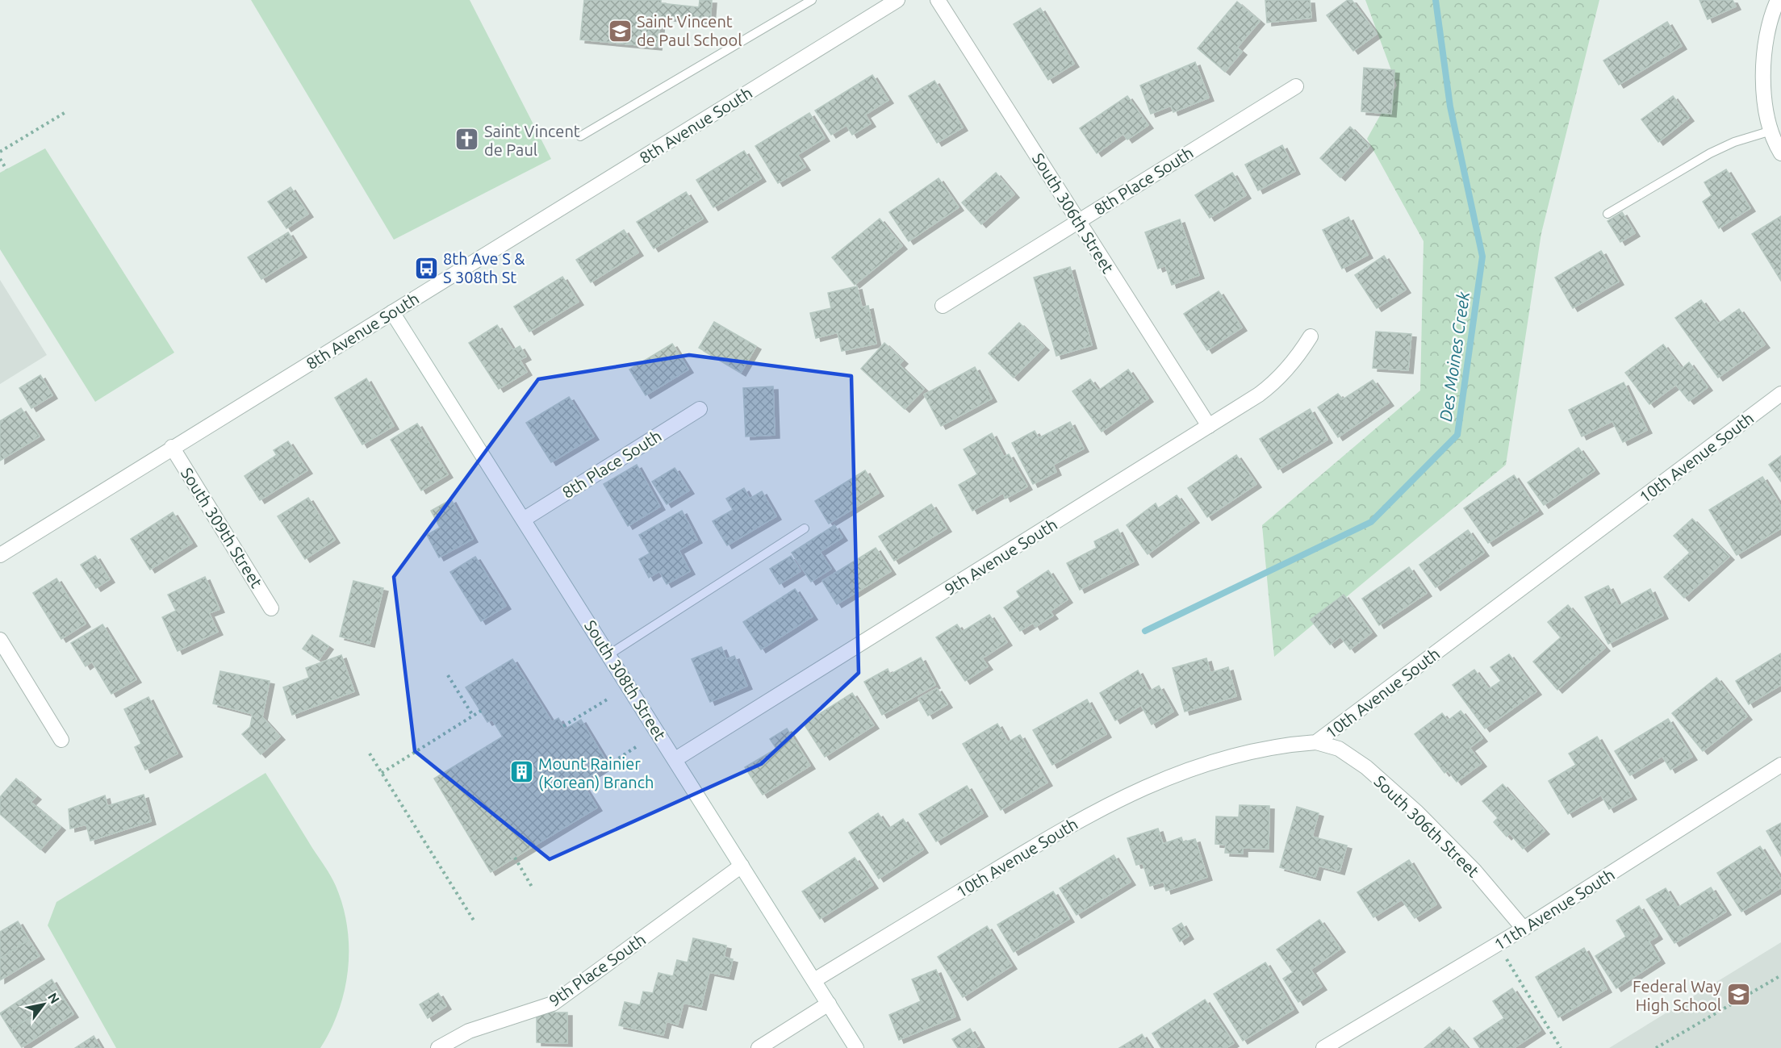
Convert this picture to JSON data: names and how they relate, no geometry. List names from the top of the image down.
{
  "streets": {
    "street": [
      "8th Avenue South",
      "8th Place South",
      "South 306th Street",
      "10th Avenue South",
      "South 309th Street",
      "9th Avenue South",
      "South 308th Street",
      "11th Avenue South",
      "9th Place South"
    ]
  },
  "crossings": [
    ["8th Avenue South", "South 309th Street"],
    ["8th Avenue South", "South 308th Street"],
    ["8th Place South", "South 306th Street"],
    ["8th Place South", "South 308th Street"],
    ["South 306th Street", "10th Avenue South"],
    ["South 306th Street", "9th Avenue South"],
    ["South 306th Street", "11th Avenue South"],
    ["10th Avenue South", "South 308th Street"],
    ["9th Avenue South", "South 308th Street"],
    ["South 308th Street", "9th Place South"]
  ],
  "water": ["Des Moines Creek"],
  "places": {
    "school or university": ["Saint Vincent de Paul School", "Federal Way High School"],
    "church": ["Saint Vincent de Paul"],
    "bus stop": ["8th Ave S & S 308th St"],
    "building": ["Mount Rainier (Korean) Branch"]
  },
  "north": "top right"
}
